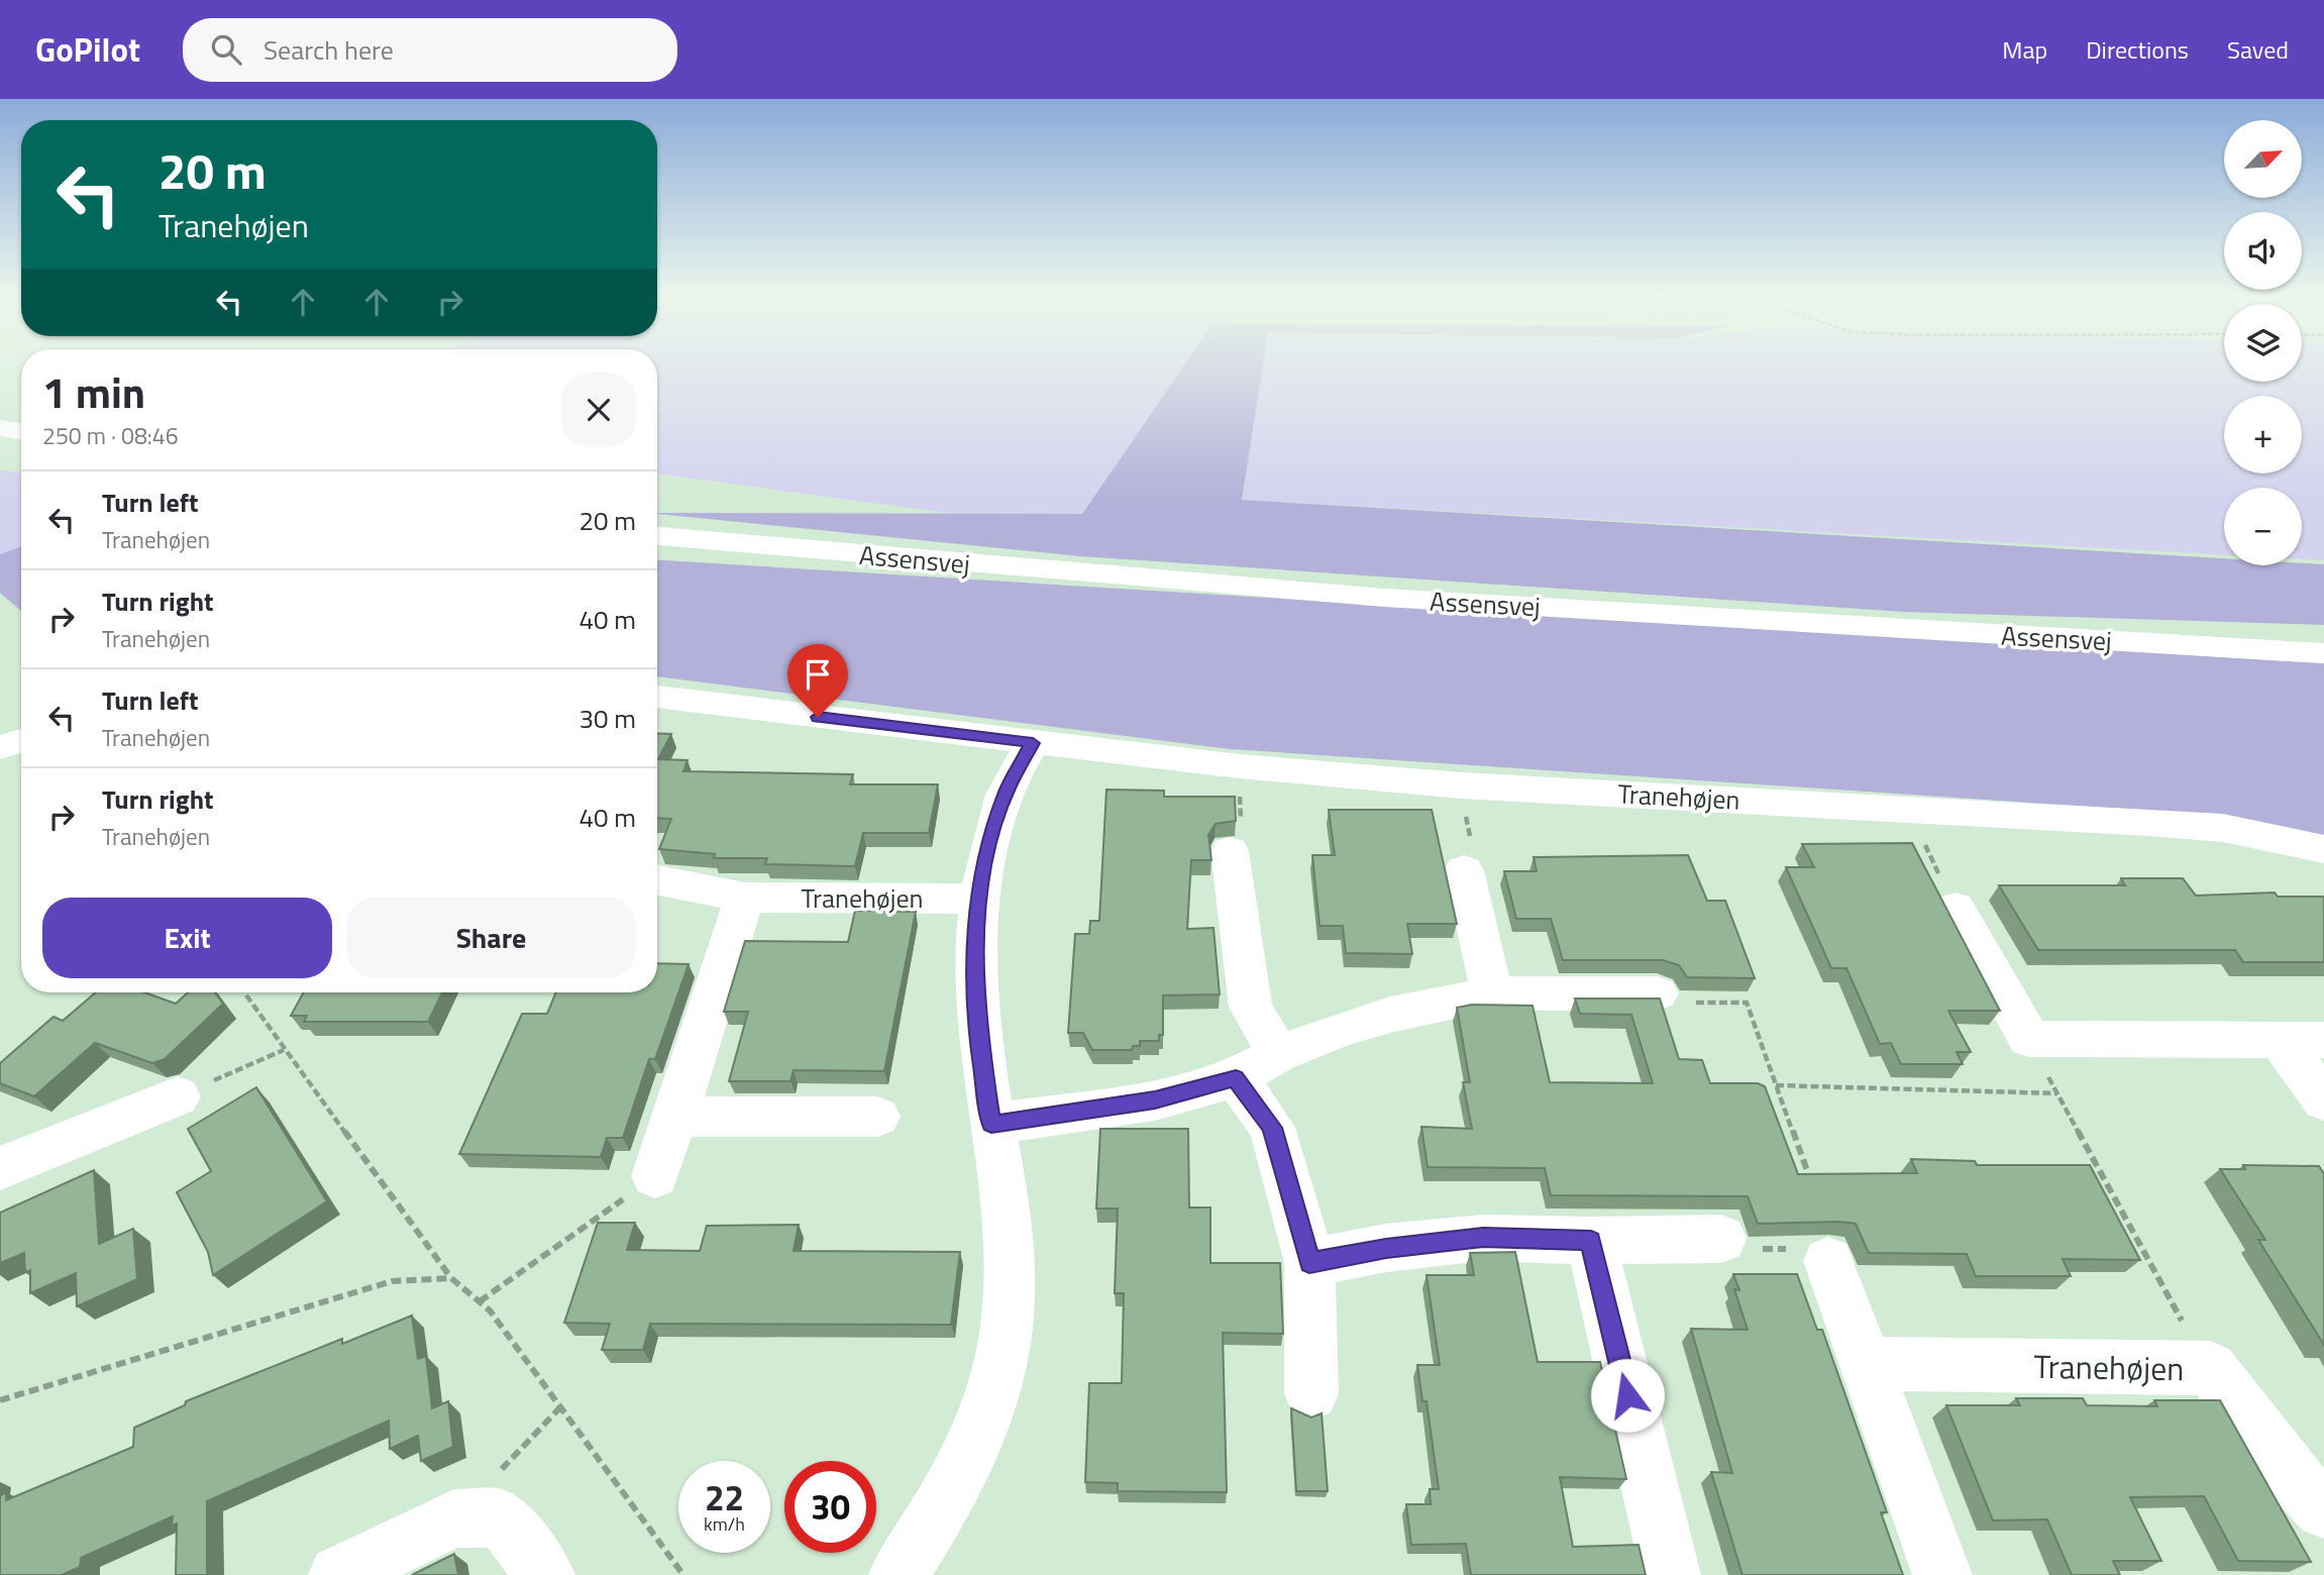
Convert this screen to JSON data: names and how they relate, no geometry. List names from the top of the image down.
{
  "streets": {
    "street": ["Assensvej", "Tranehøjen"]
  },
  "north": "top right",
  "page": {
    "header": "GoPilot",
    "search": "Search here",
    "nav": ["Map", "Directions", "Saved"],
    "map_buttons": ["+", "−"],
    "turn": ["20 m", "Tranehøjen"],
    "heading": ["1 min", "250 m · 08:46"],
    "list": [
      {
        "name": "Turn left",
        "note": "Tranehøjen",
        "value": "20 m"
      },
      {
        "name": "Turn right",
        "note": "Tranehøjen",
        "value": "40 m"
      },
      {
        "name": "Turn left",
        "note": "Tranehøjen",
        "value": "30 m"
      },
      {
        "name": "Turn right",
        "note": "Tranehøjen",
        "value": "40 m"
      }
    ],
    "buttons": ["Exit", "Share"],
    "speed": "22 km/h",
    "limit": "30"
  }
}
